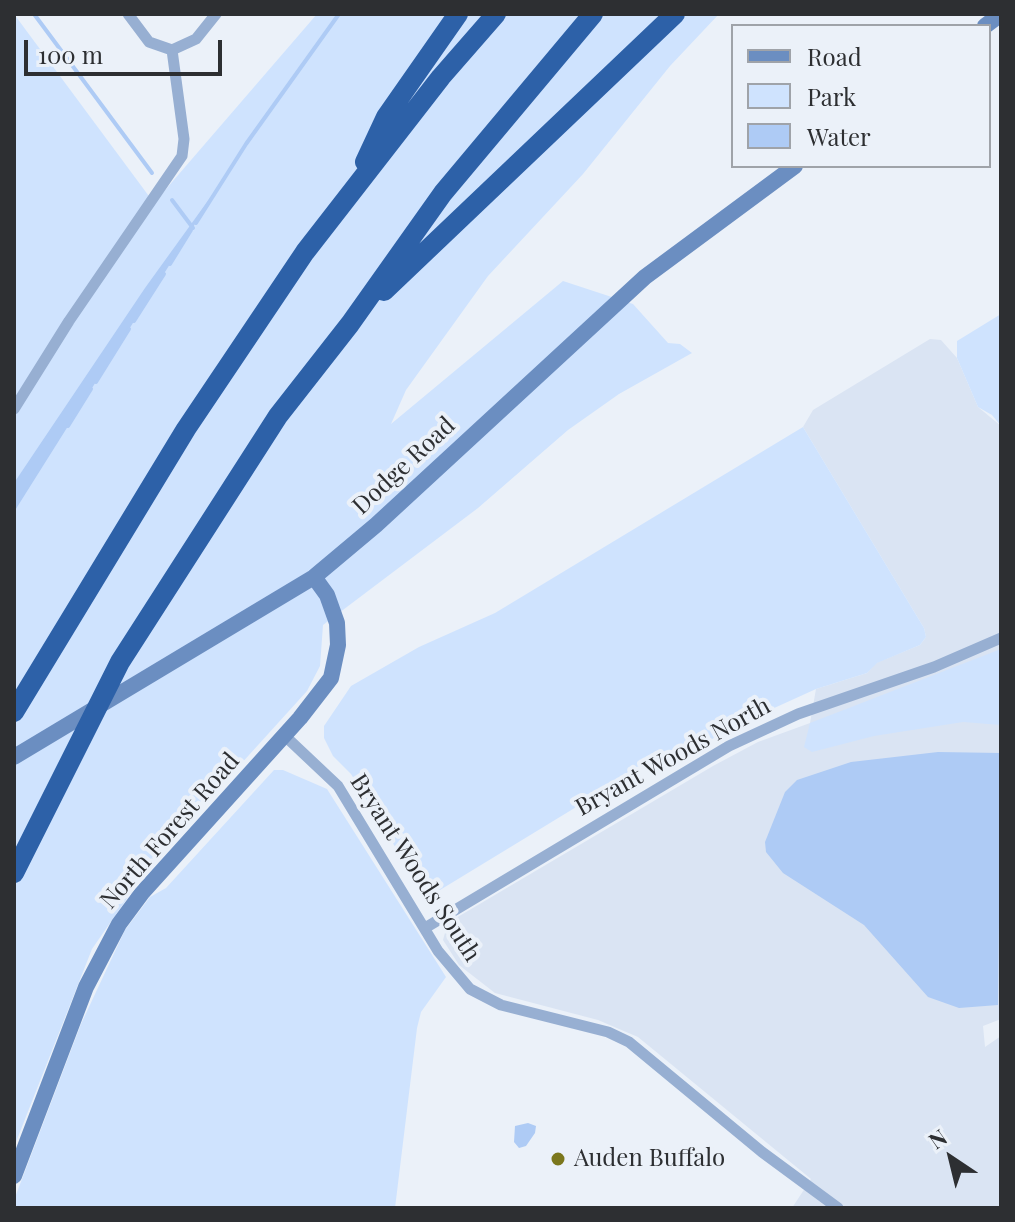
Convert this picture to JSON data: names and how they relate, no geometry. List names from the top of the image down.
{
  "streets": {
    "street": [
      "Dodge Road",
      "Bryant Woods North",
      "North Forest Road",
      "Bryant Woods South"
    ]
  },
  "crossings": [
    ["Dodge Road", "North Forest Road"],
    ["Bryant Woods North", "Bryant Woods South"],
    ["North Forest Road", "Bryant Woods South"]
  ],
  "places": ["Auden Buffalo"],
  "legend": ["Road", "Park", "Water"],
  "scale_bar": "100 m",
  "north": "top left"
}
